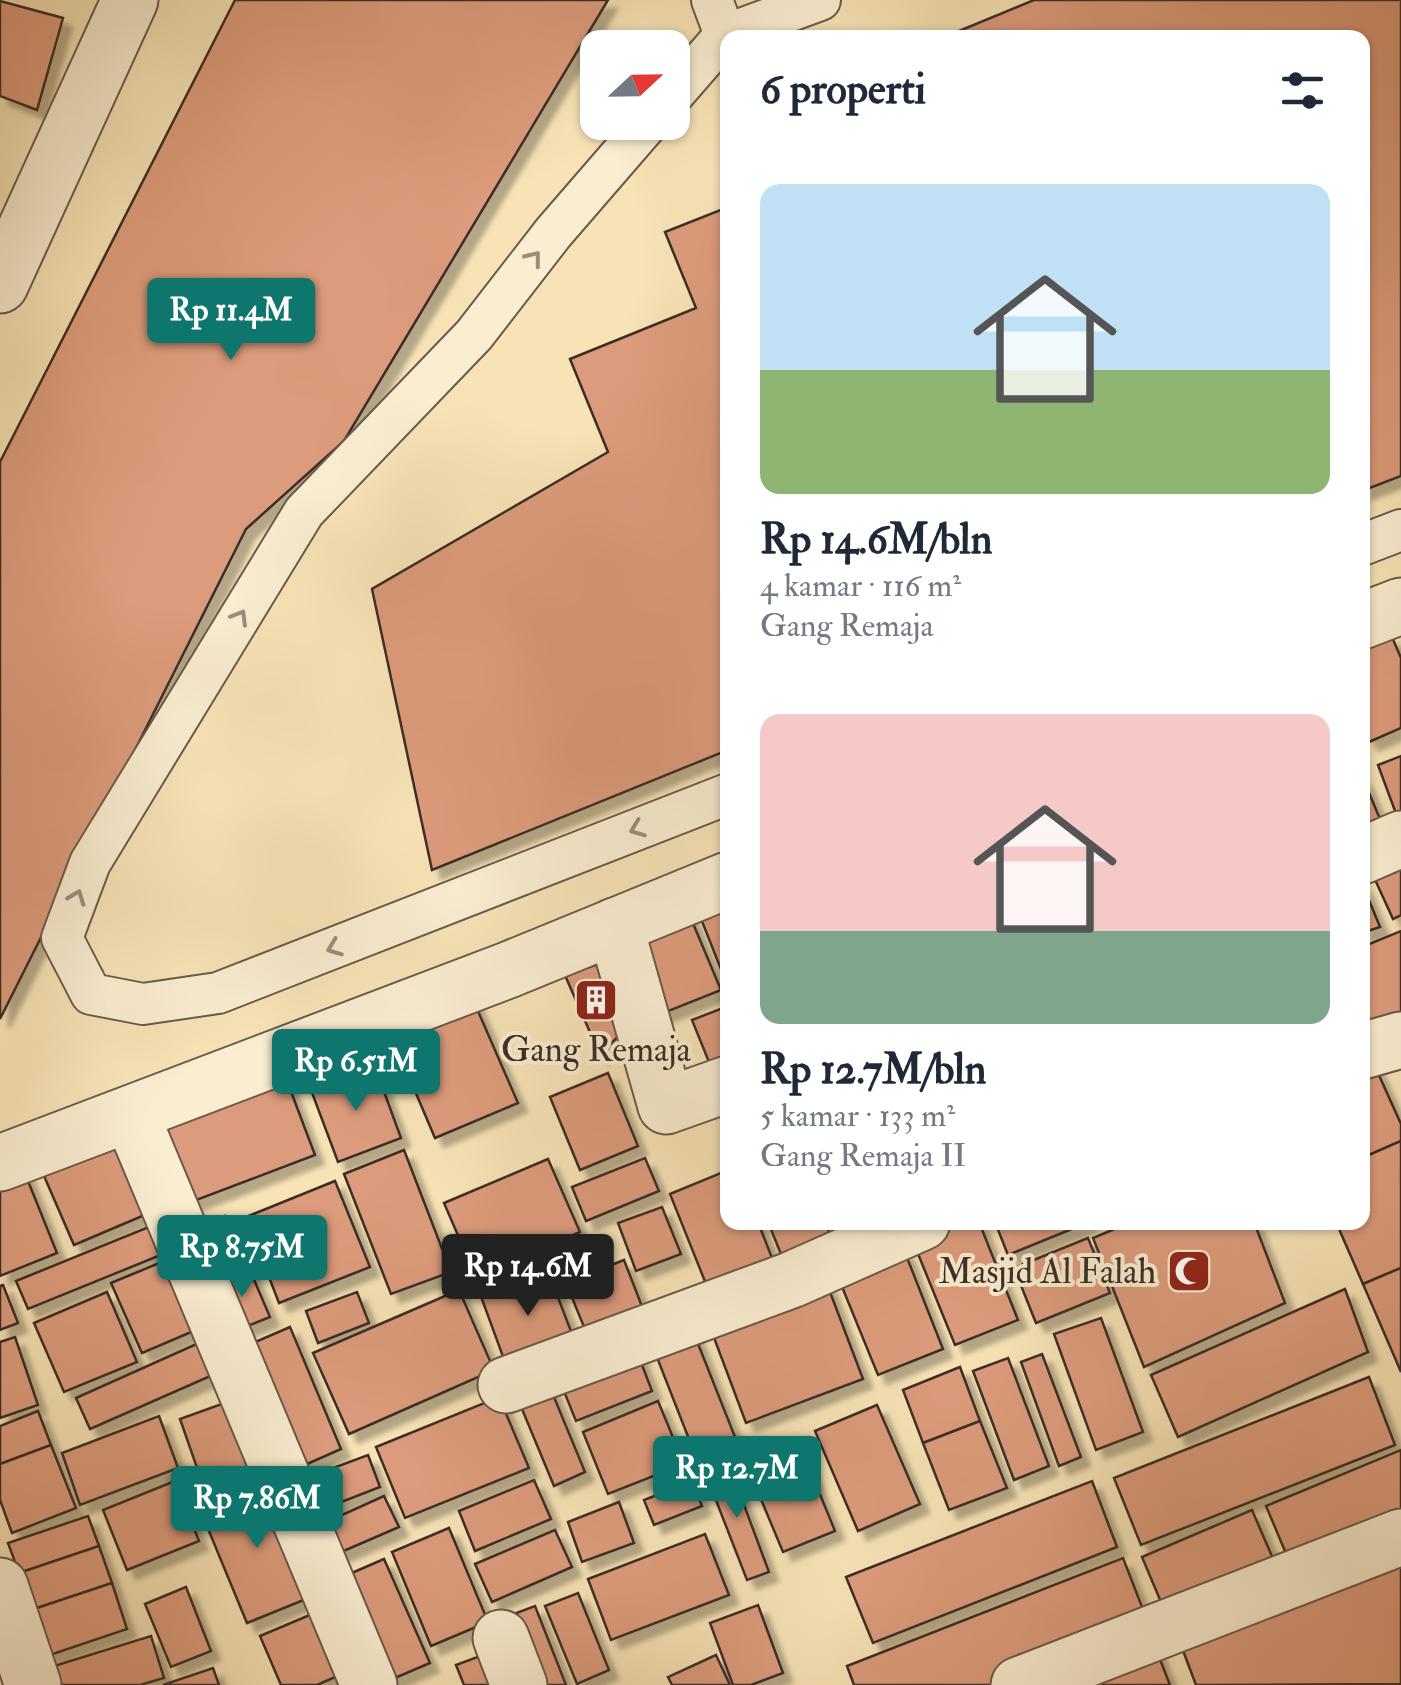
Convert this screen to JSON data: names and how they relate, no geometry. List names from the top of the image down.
{
  "places": {
    "building": ["Gang Remaja"],
    "mosque": ["Masjid Al Falah"]
  },
  "north": "right",
  "page": {
    "heading": "6 properti",
    "list": [
      {
        "name": "Rp 14.6M/bln",
        "note": "4 kamar · 116 m² · Gang Remaja"
      },
      {
        "name": "Rp 12.7M/bln",
        "note": "5 kamar · 133 m² · Gang Remaja II"
      }
    ],
    "price": [
      "Rp 11.4M",
      "Rp 6.51M",
      "Rp 8.75M",
      "Rp 14.6M",
      "Rp 12.7M",
      "Rp 7.86M"
    ]
  }
}
